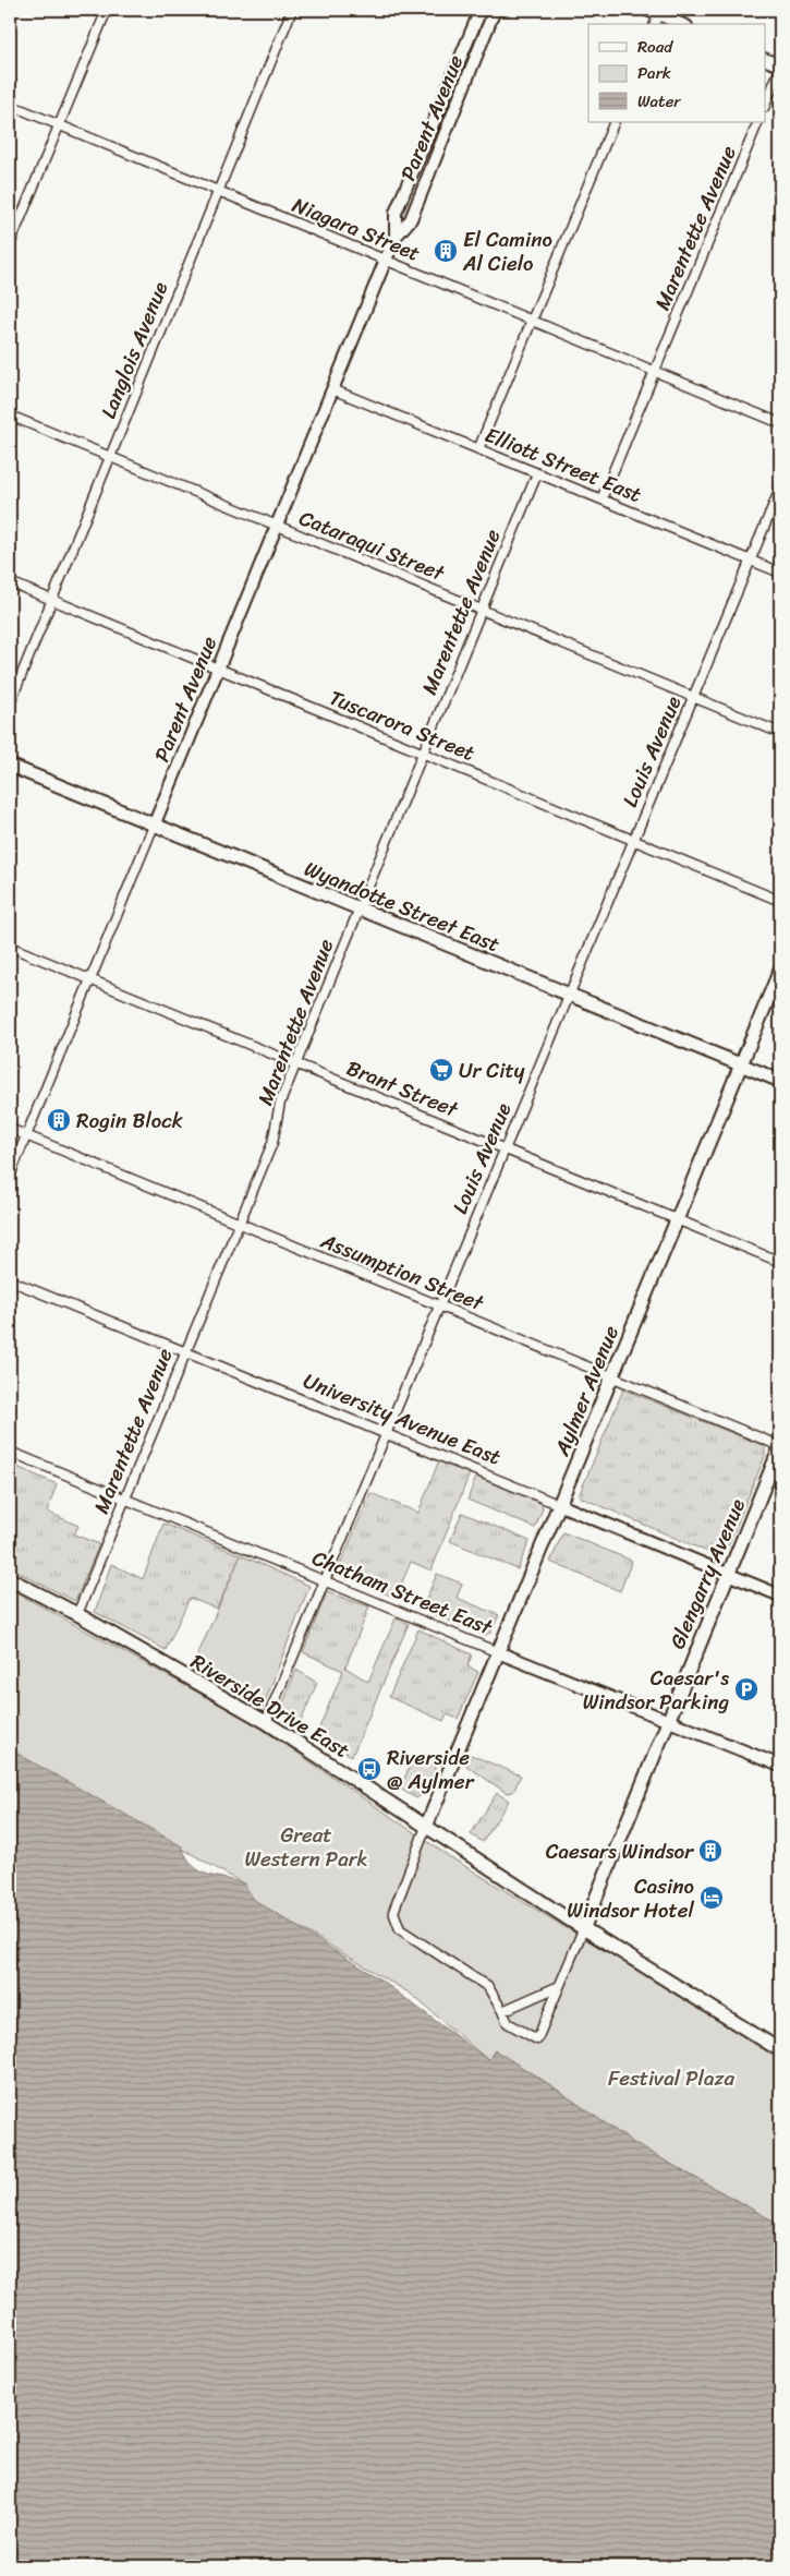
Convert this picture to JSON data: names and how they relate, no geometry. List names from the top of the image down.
{
  "streets": {
    "main road": [
      "Wyandotte Street East",
      "Aylmer Avenue",
      "Glengarry Avenue",
      "Riverside Drive East"
    ],
    "street": [
      "Parent Avenue",
      "Marentette Avenue",
      "Niagara Street",
      "Langlois Avenue",
      "Elliott Street East",
      "Cataraqui Street",
      "Tuscarora Street",
      "Louis Avenue",
      "Brant Street",
      "Assumption Street",
      "University Avenue East",
      "Chatham Street East"
    ]
  },
  "crossings": [
    ["Parent Avenue", "Niagara Street"],
    ["Parent Avenue", "Elliott Street East"],
    ["Parent Avenue", "Cataraqui Street"],
    ["Parent Avenue", "Tuscarora Street"],
    ["Parent Avenue", "Wyandotte Street East"],
    ["Parent Avenue", "Brant Street"],
    ["Parent Avenue", "Assumption Street"],
    ["Marentette Avenue", "Niagara Street"],
    ["Marentette Avenue", "Elliott Street East"],
    ["Marentette Avenue", "Cataraqui Street"],
    ["Marentette Avenue", "Tuscarora Street"],
    ["Marentette Avenue", "Wyandotte Street East"],
    ["Marentette Avenue", "Brant Street"],
    ["Marentette Avenue", "Assumption Street"],
    ["Marentette Avenue", "University Avenue East"],
    ["Marentette Avenue", "Chatham Street East"],
    ["Marentette Avenue", "Riverside Drive East"],
    ["Niagara Street", "Langlois Avenue"],
    ["Langlois Avenue", "Cataraqui Street"],
    ["Langlois Avenue", "Tuscarora Street"],
    ["Elliott Street East", "Louis Avenue"],
    ["Cataraqui Street", "Louis Avenue"],
    ["Tuscarora Street", "Louis Avenue"],
    ["Louis Avenue", "Wyandotte Street East"],
    ["Louis Avenue", "Brant Street"],
    ["Louis Avenue", "Assumption Street"],
    ["Louis Avenue", "University Avenue East"],
    ["Louis Avenue", "Chatham Street East"],
    ["Louis Avenue", "Riverside Drive East"],
    ["Wyandotte Street East", "Aylmer Avenue"],
    ["Brant Street", "Aylmer Avenue"],
    ["Assumption Street", "Aylmer Avenue"],
    ["Assumption Street", "Glengarry Avenue"],
    ["Aylmer Avenue", "University Avenue East"],
    ["Aylmer Avenue", "Chatham Street East"],
    ["Aylmer Avenue", "Riverside Drive East"],
    ["University Avenue East", "Glengarry Avenue"],
    ["Glengarry Avenue", "Chatham Street East"],
    ["Glengarry Avenue", "Riverside Drive East"]
  ],
  "parks": ["Great Western Park", "Festival Plaza"],
  "places": {
    "building": ["El Camino Al Cielo", "Rogin Block", "Caesars Windsor"],
    "supermarket": ["Ur City"],
    "parking": ["Caesar's Windsor Parking"],
    "bus stop": ["Riverside @ Aylmer"],
    "hotel": ["Casino Windsor Hotel"]
  },
  "legend": ["Road", "Park", "Water"]
}
